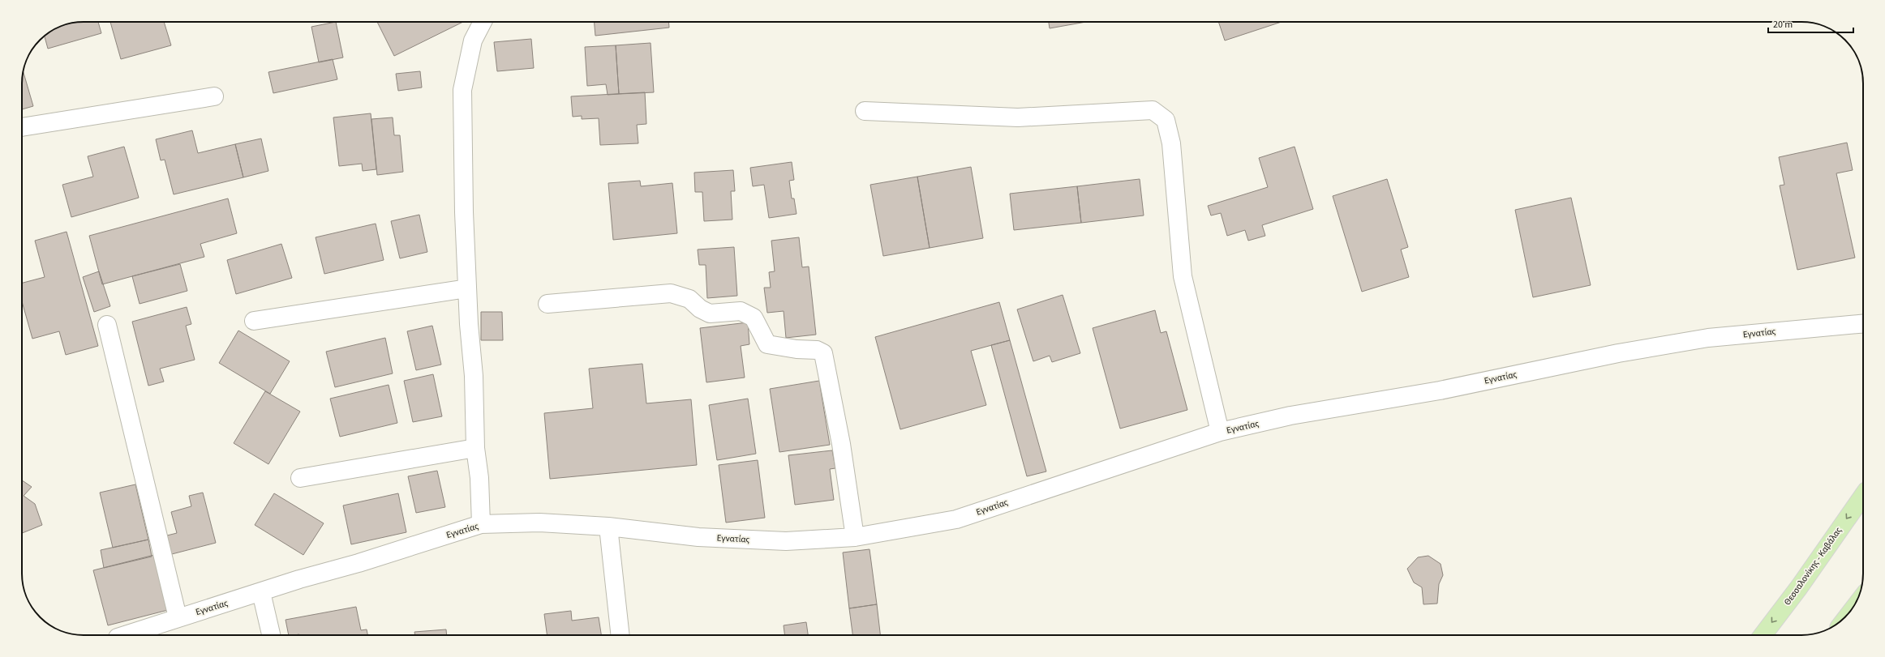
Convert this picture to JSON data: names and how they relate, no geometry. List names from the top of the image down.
{
  "streets": {
    "main road": ["Θεσσαλονίκης - Καβάλας"],
    "street": ["Εγνατίας"]
  },
  "one_way": ["Θεσσαλονίκης - Καβάλας"],
  "scale_bar": "20 m"
}
